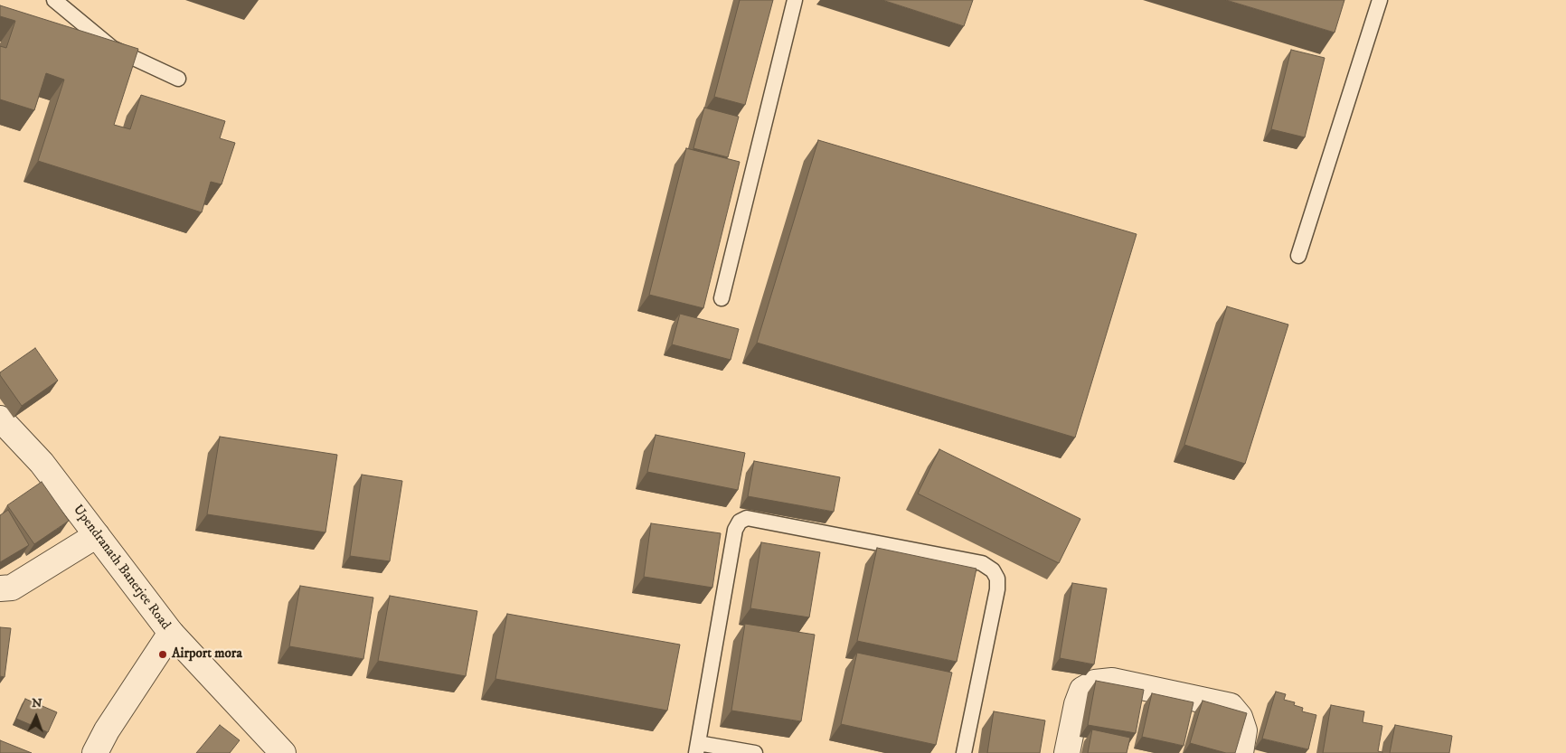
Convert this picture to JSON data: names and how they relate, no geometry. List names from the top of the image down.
{
  "streets": {
    "street": ["Upendranath Banerjee Road"]
  },
  "places": ["Airport mora"],
  "north": "top"
}
